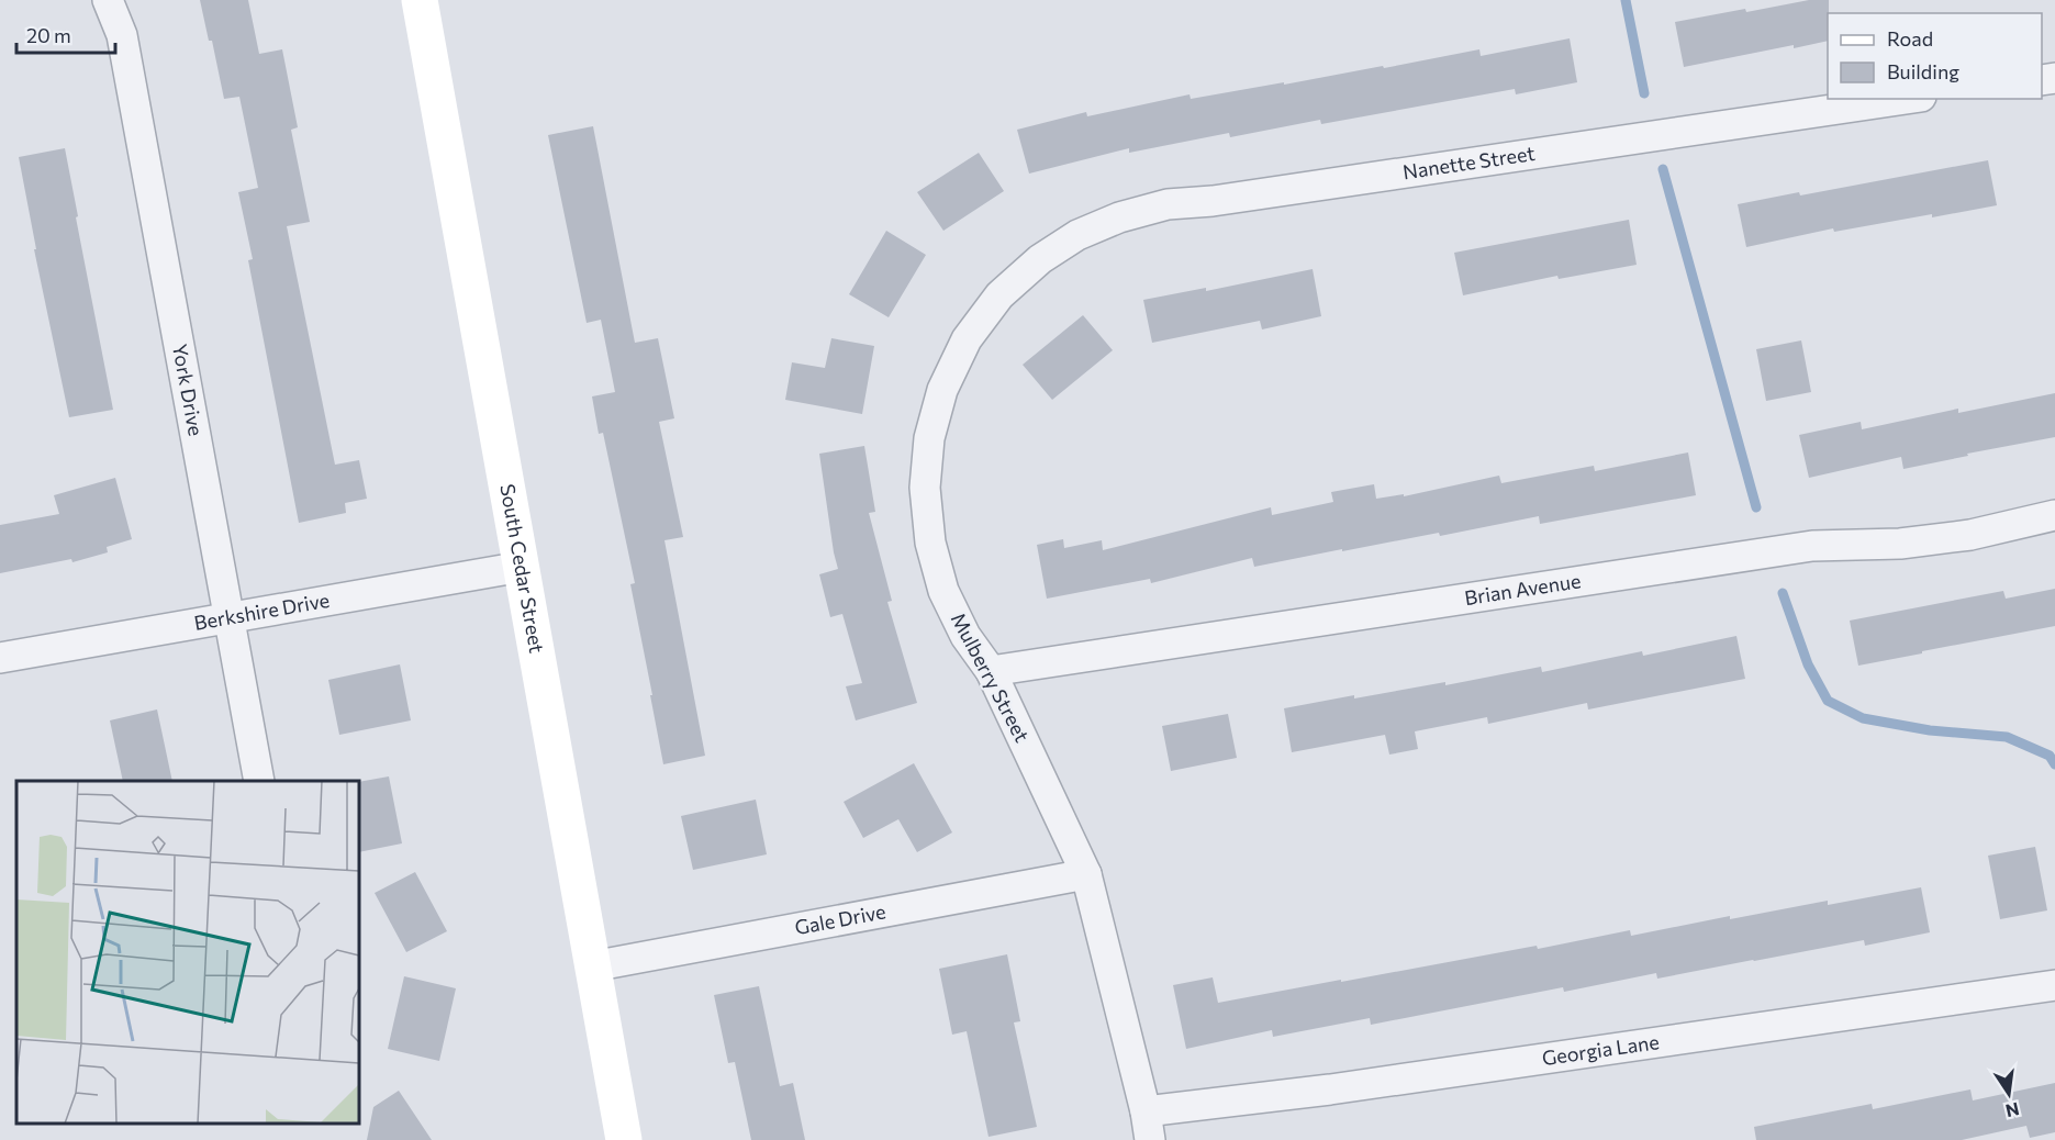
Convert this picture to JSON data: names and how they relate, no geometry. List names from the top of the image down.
{
  "streets": {
    "main road": ["South Cedar Street"],
    "street": [
      "Nanette Street",
      "York Drive",
      "Brian Avenue",
      "Berkshire Drive",
      "Mulberry Street",
      "Gale Drive",
      "Georgia Lane"
    ]
  },
  "crossings": [
    ["Nanette Street", "Mulberry Street"],
    ["York Drive", "Berkshire Drive"],
    ["South Cedar Street", "Berkshire Drive"],
    ["South Cedar Street", "Gale Drive"],
    ["Brian Avenue", "Mulberry Street"],
    ["Mulberry Street", "Gale Drive"],
    ["Mulberry Street", "Georgia Lane"]
  ],
  "legend": ["Road", "Building"],
  "scale_bar": "20 m",
  "north": "bottom"
}
